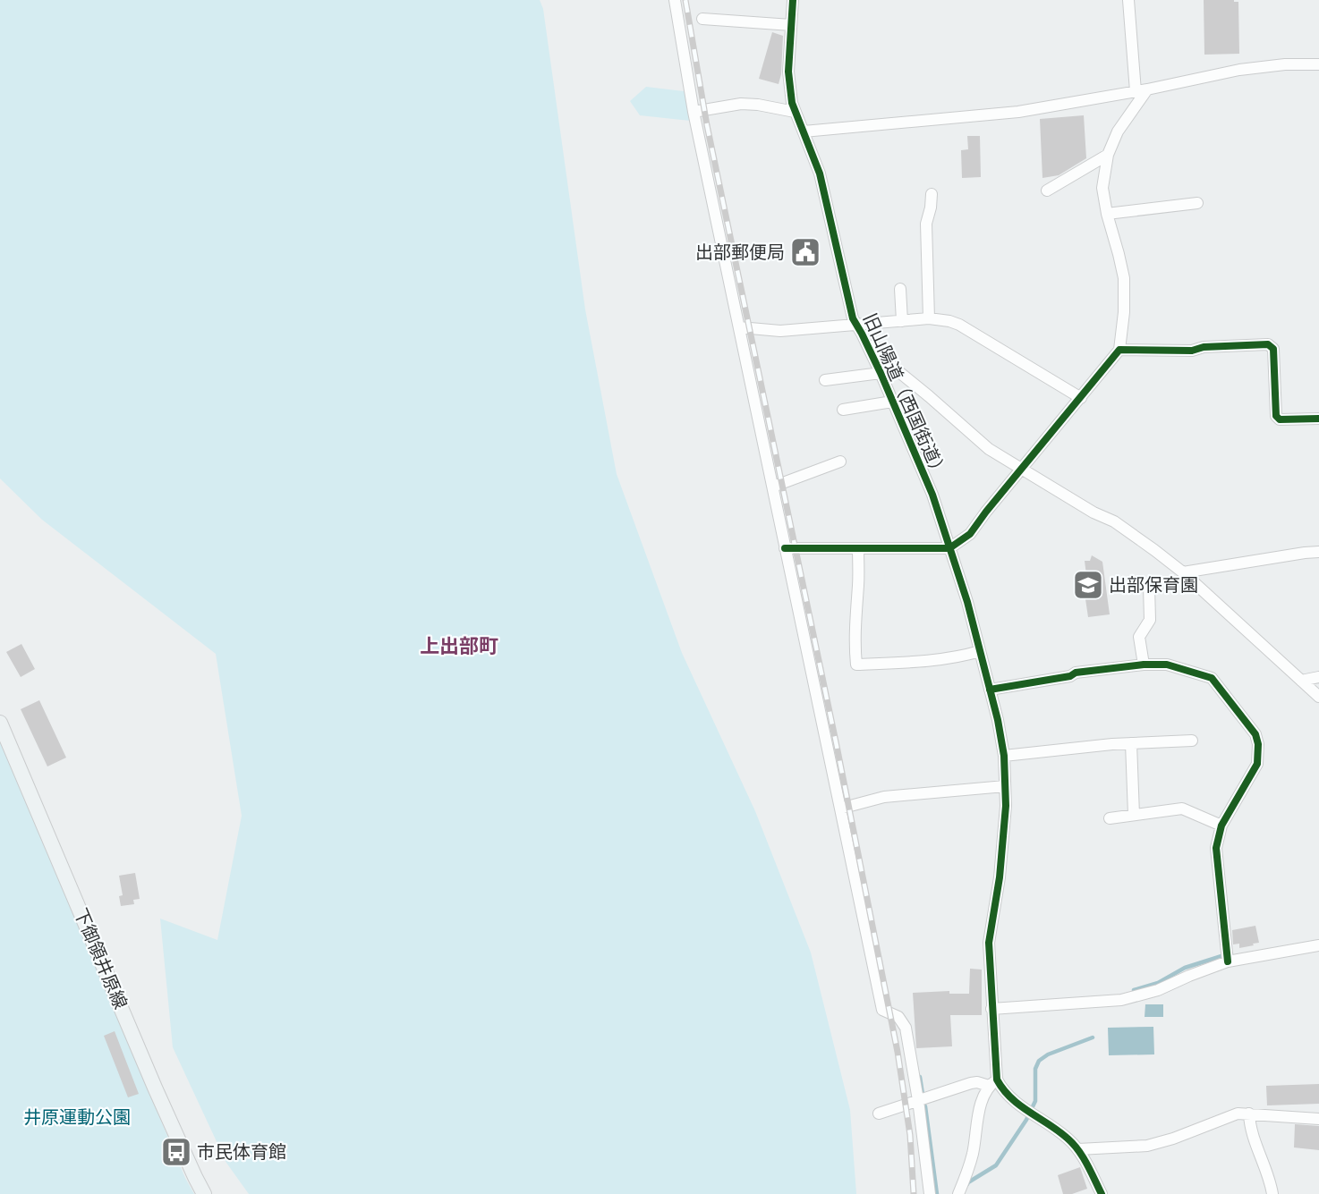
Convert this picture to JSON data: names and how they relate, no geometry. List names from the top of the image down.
{
  "streets": {
    "main road": ["下御領井原線"],
    "street": ["旧山陽道（西国街道）"]
  },
  "districts": ["上出部町"],
  "parks": ["井原運動公園"],
  "places": {
    "public building": ["出部郵便局"],
    "school or university": ["出部保育園"],
    "bus stop": ["市民体育館"]
  }
}
